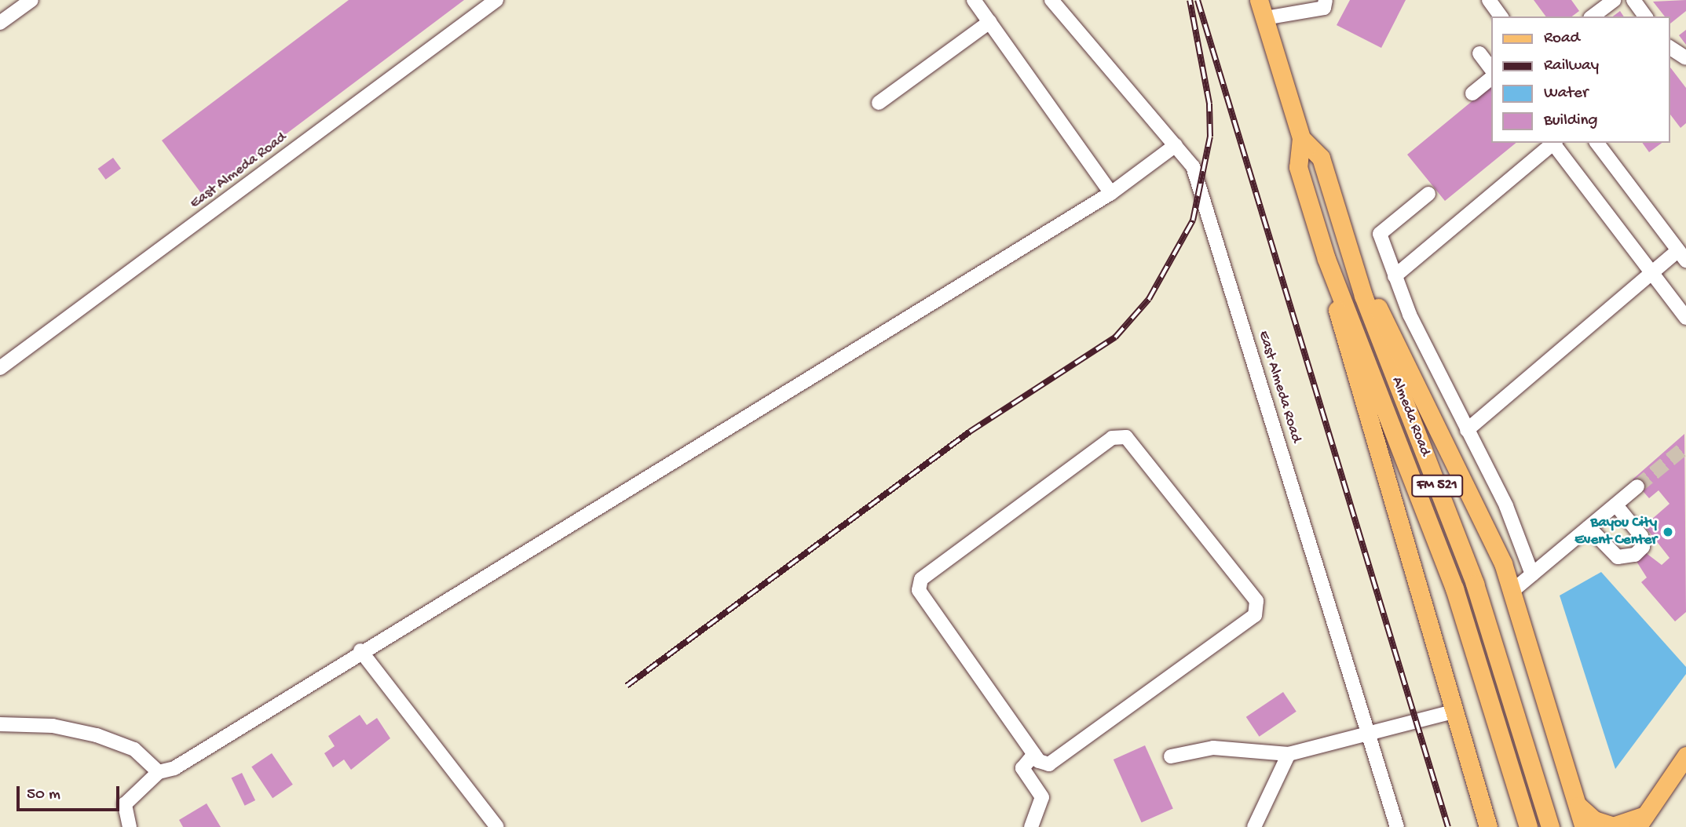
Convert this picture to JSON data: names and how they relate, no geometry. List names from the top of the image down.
{
  "streets": {
    "main road": ["Almeda Road", "FM 521"],
    "street": ["East Almeda Road"]
  },
  "places": ["Bayou City Event Center"],
  "legend": [
    "Road",
    "Railway",
    "Water",
    "Building"
  ],
  "scale_bar": "50 m"
}
